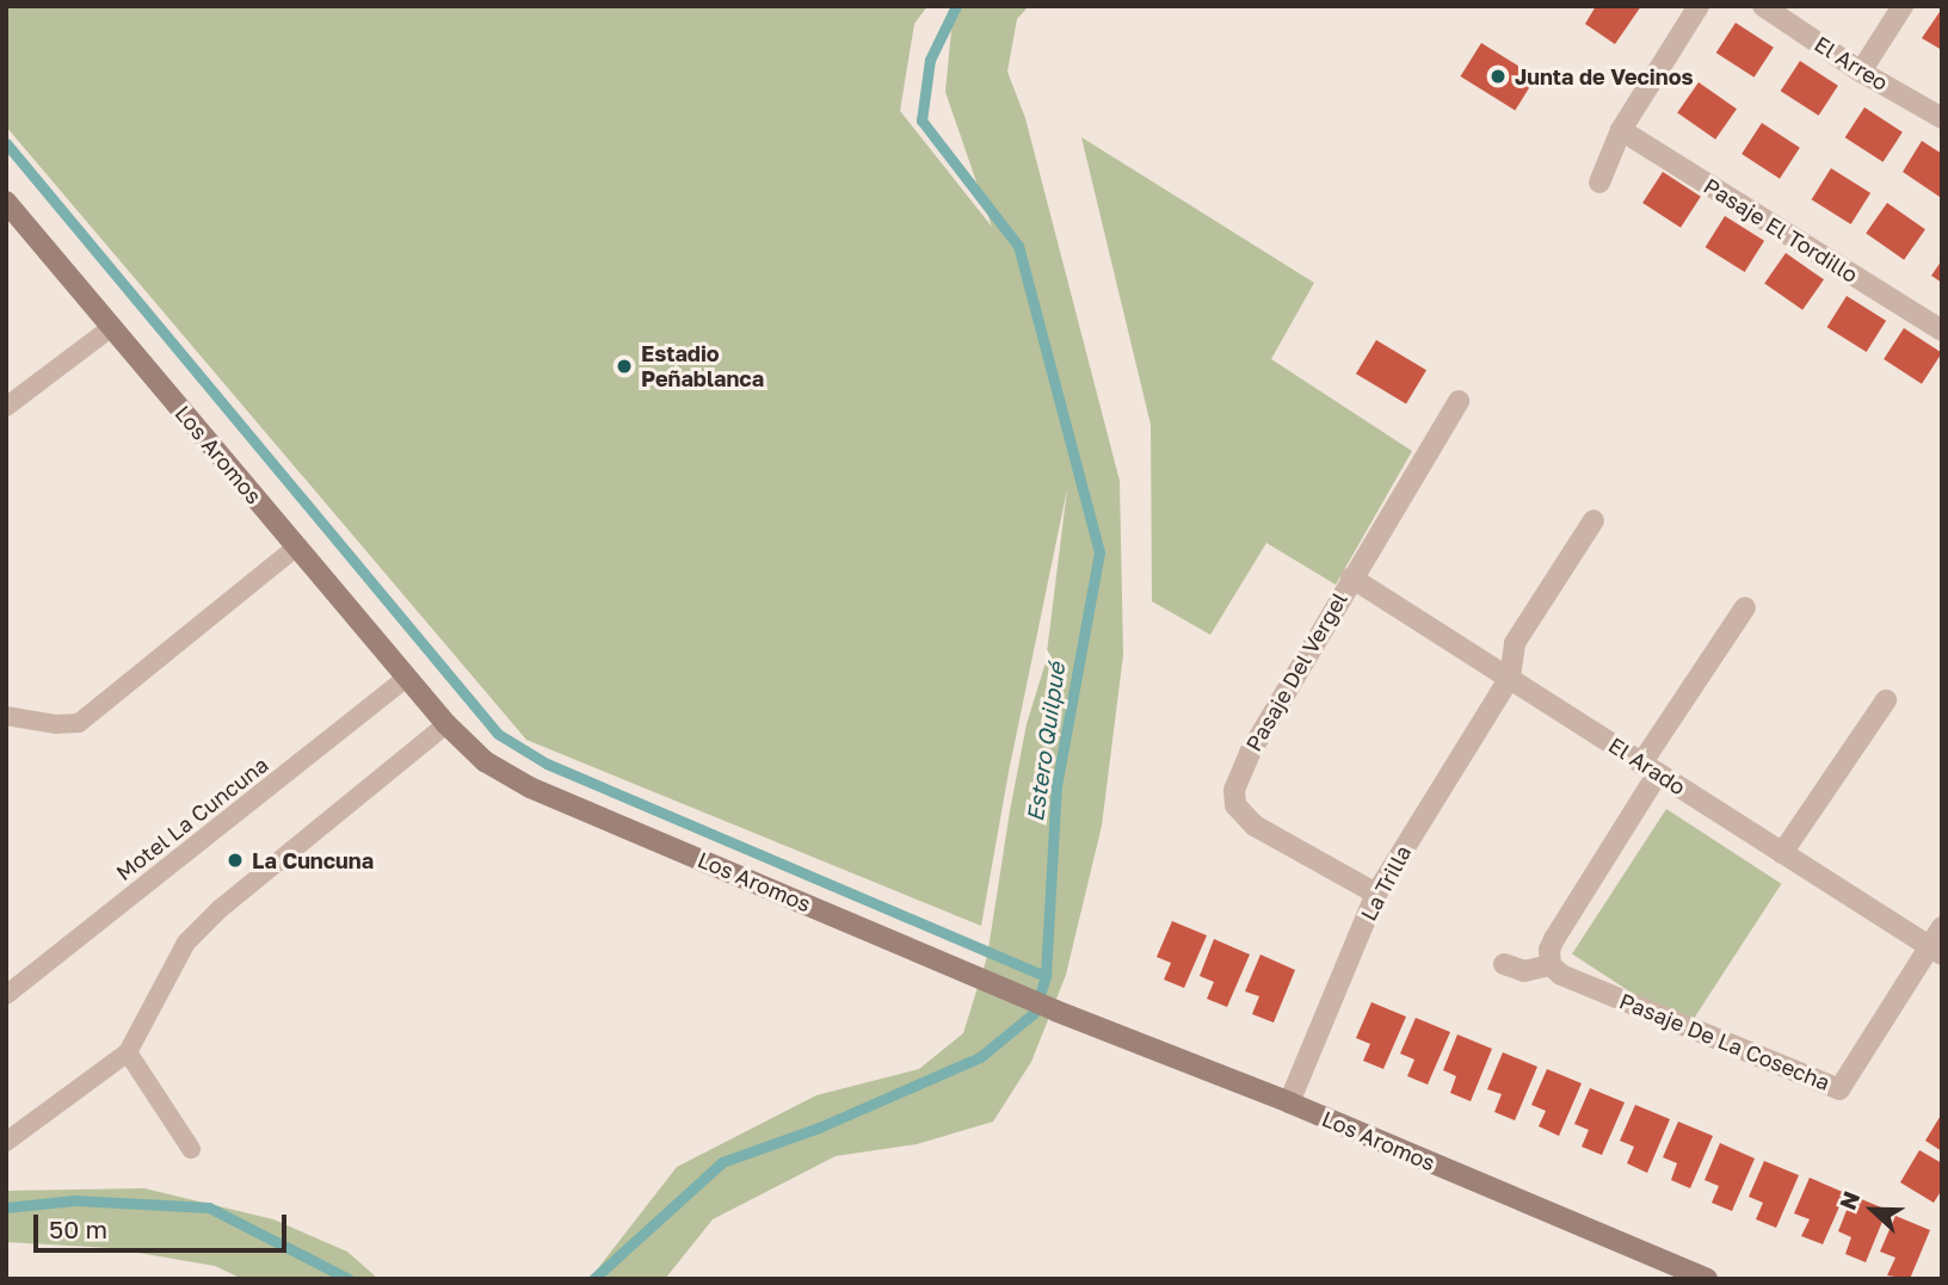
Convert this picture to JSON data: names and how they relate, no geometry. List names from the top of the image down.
{
  "streets": {
    "street": [
      "El Arreo",
      "Pasaje El Tordillo",
      "Los Aromos",
      "Pasaje Del Vergel",
      "El Arado",
      "La Trilla",
      "Pasaje De La Cosecha"
    ],
    "lane": ["Motel La Cuncuna"]
  },
  "crossings": [
    ["Los Aromos", "Motel La Cuncuna"],
    ["Los Aromos", "La Trilla"],
    ["Pasaje Del Vergel", "El Arado"],
    ["Pasaje Del Vergel", "La Trilla"],
    ["El Arado", "La Trilla"],
    ["El Arado", "Pasaje De La Cosecha"]
  ],
  "water": ["Estero Quilpué"],
  "places": ["Junta de Vecinos", "Estadio Peñablanca", "La Cuncuna"],
  "scale_bar": "50 m",
  "north": "left"
}
